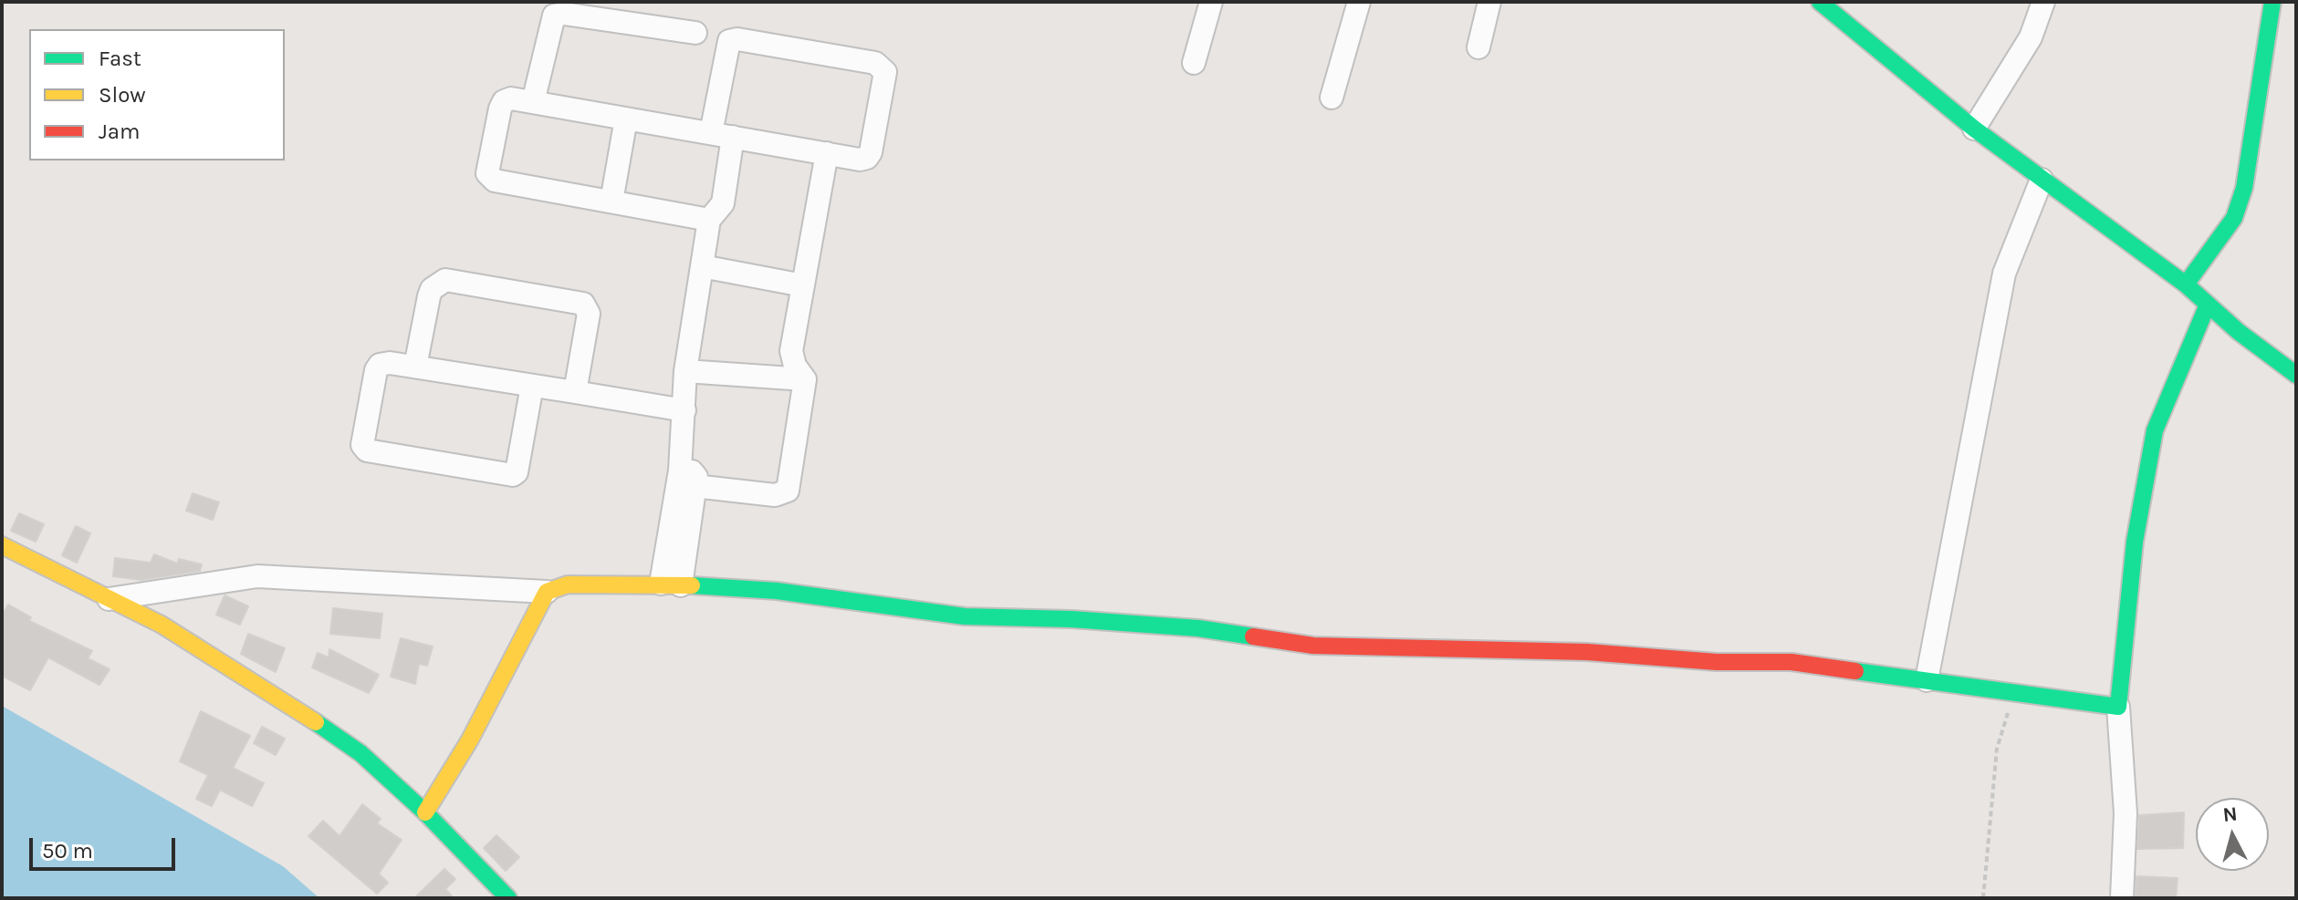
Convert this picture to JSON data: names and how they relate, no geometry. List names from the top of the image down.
{
  "legend": ["Fast", "Slow", "Jam"],
  "scale_bar": "50 m",
  "north": "top"
}
